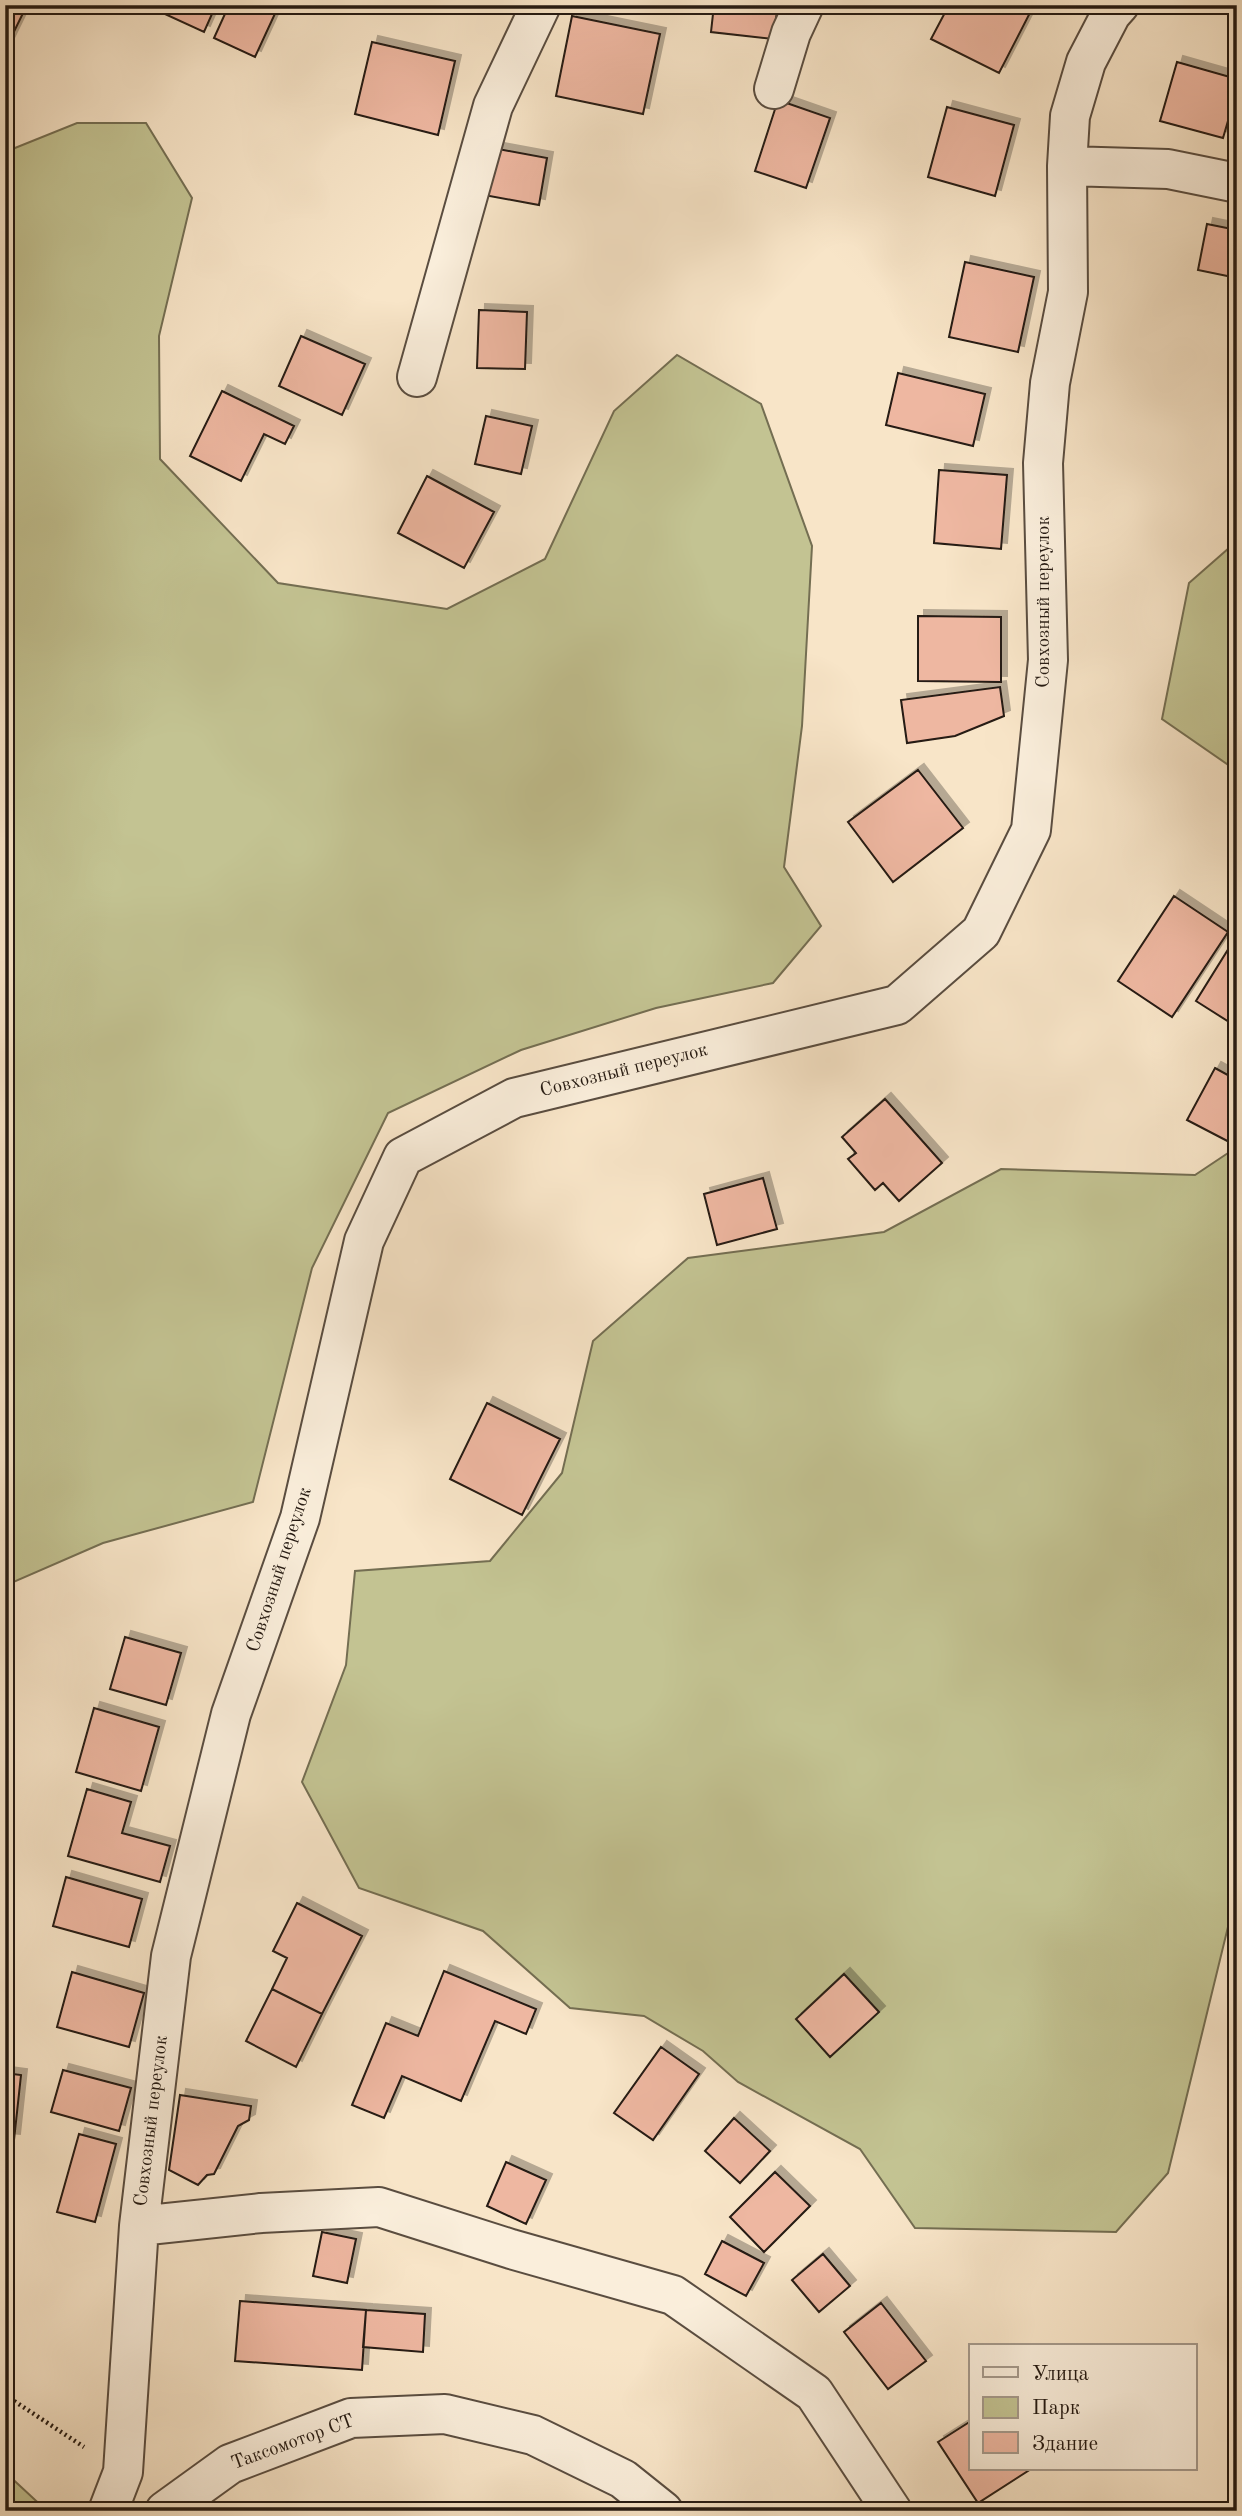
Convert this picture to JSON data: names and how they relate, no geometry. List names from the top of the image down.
{
  "streets": {
    "street": ["Совхозный переулок", "Таксомотор СТ"]
  },
  "legend": ["Улица", "Парк", "Здание"]
}
